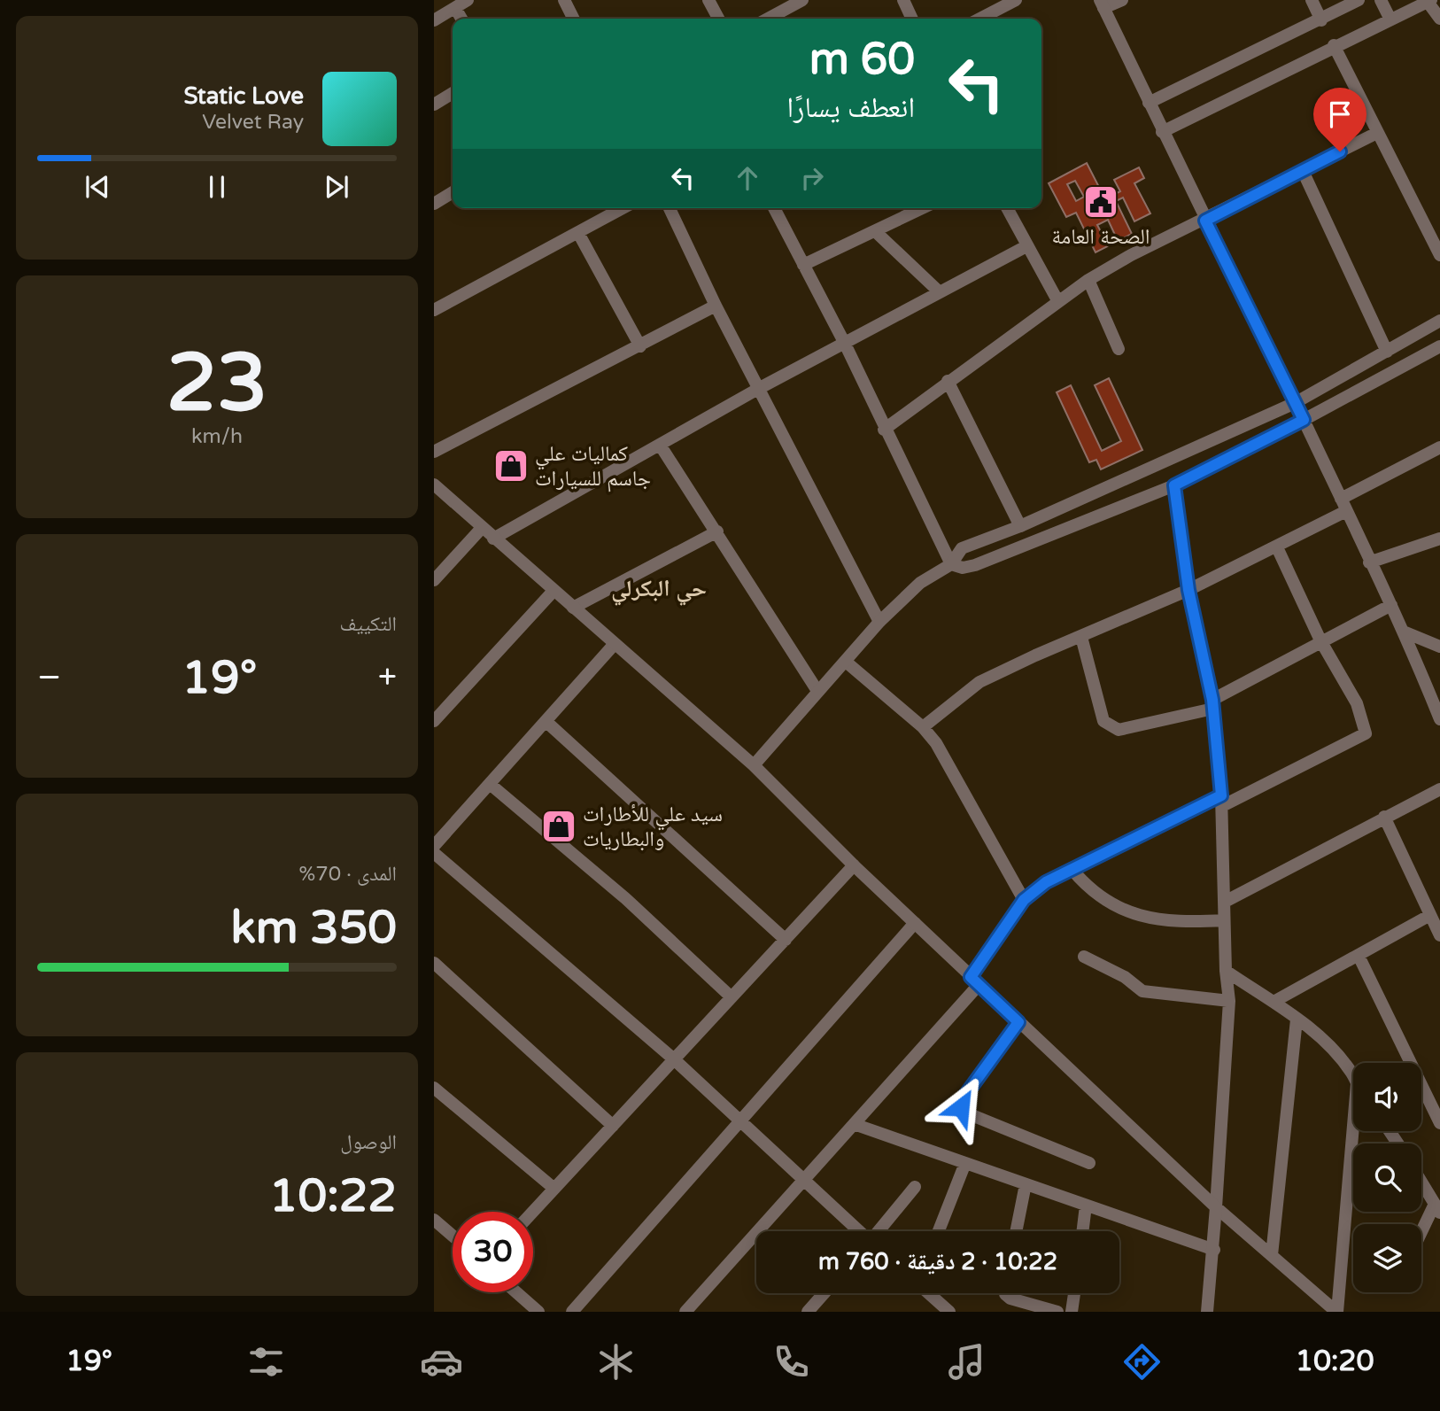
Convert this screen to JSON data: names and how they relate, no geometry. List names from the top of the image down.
{
  "districts": ["حي البكرلي"],
  "places": {
    "public building": ["الصحة العامة"],
    "shop": ["كماليات علي جاسم للسيارات", "سيد علي للأطارات والبطاريات"]
  },
  "page": {
    "turn": ["60 m", "انعطف يسارًا"],
    "song": ["Static Love", "Velvet Ray"],
    "tile": [
      ["23", "km/h"],
      "التكييف",
      ["المدى · 70%", "350 km"],
      ["الوصول", "10:22"]
    ],
    "heat": ["−", "19°", "+"],
    "limit": "30",
    "trip": "10:22 · 2 دقيقة · 760 m",
    "tabs": ["10:20", "19°"]
  }
}
